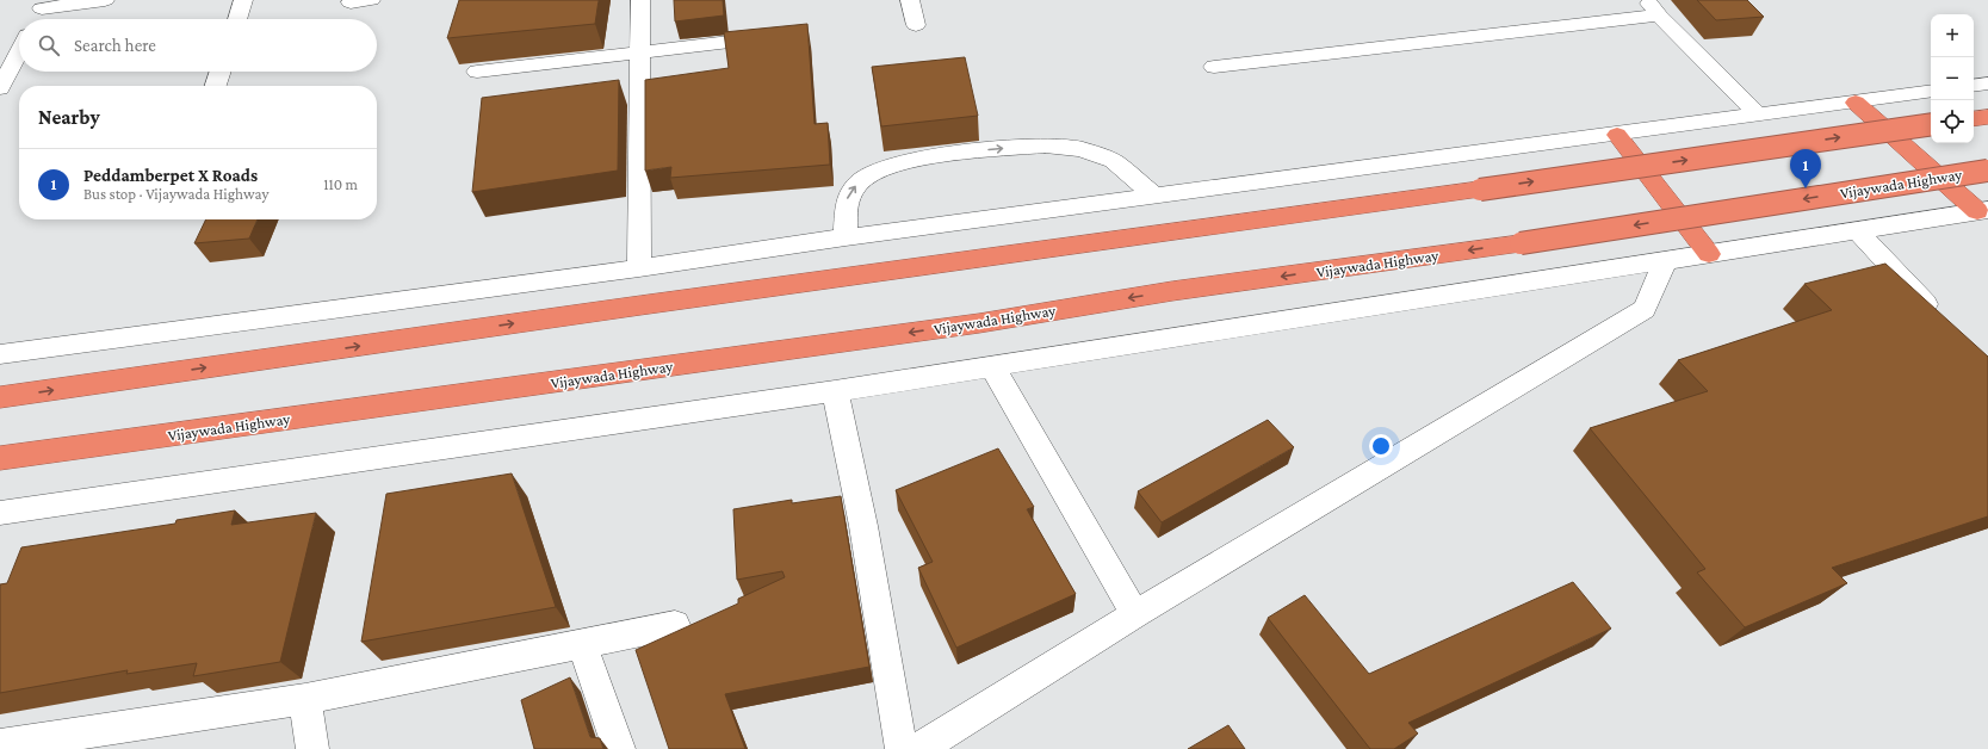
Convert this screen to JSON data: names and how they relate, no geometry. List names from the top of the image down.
{
  "streets": {
    "highway": ["Vijaywada Highway"]
  },
  "page": {
    "map_buttons": ["+", "−"],
    "search": "Search here",
    "heading": "Nearby",
    "list": [
      {
        "mark": "1",
        "name": "Peddamberpet X Roads",
        "note": "Bus stop · Vijaywada Highway",
        "value": "110 m"
      }
    ],
    "pins": "1"
  }
}
